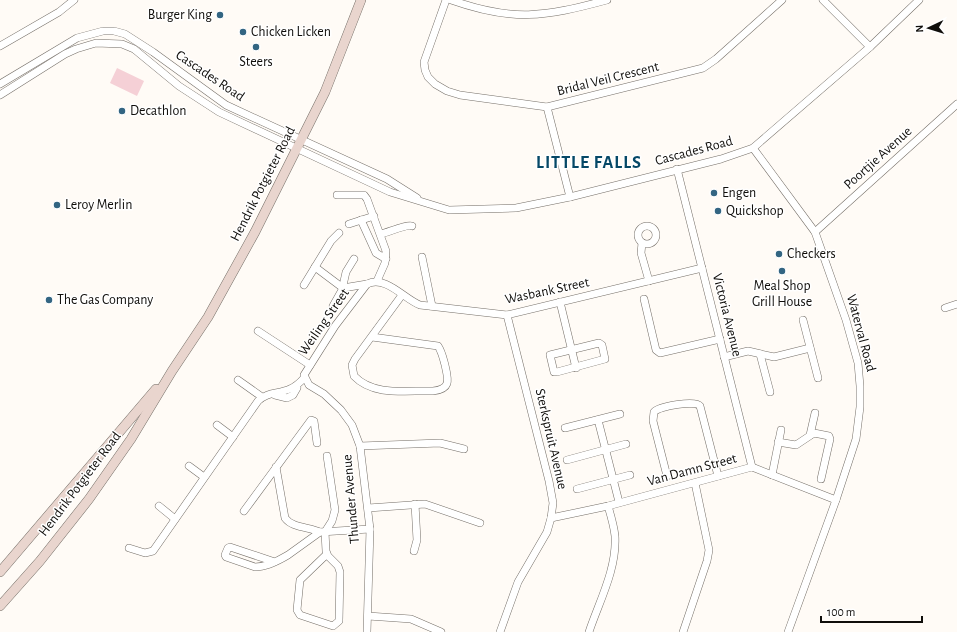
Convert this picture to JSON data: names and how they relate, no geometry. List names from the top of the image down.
{
  "streets": {
    "main road": ["Hendrik Potgieter Road"],
    "street": [
      "Cascades Road",
      "Bridal Veil Crescent",
      "Poortjie Avenue",
      "Wasbank Street",
      "Victoria Avenue",
      "Weiling Street",
      "Waterval Road",
      "Sterkspruit Avenue",
      "Van Damn Street",
      "Thunder Avenue"
    ]
  },
  "crossings": [
    ["Cascades Road", "Hendrik Potgieter Road"],
    ["Cascades Road", "Victoria Avenue"],
    ["Cascades Road", "Waterval Road"],
    ["Poortjie Avenue", "Waterval Road"],
    ["Wasbank Street", "Victoria Avenue"],
    ["Wasbank Street", "Weiling Street"],
    ["Wasbank Street", "Sterkspruit Avenue"],
    ["Victoria Avenue", "Van Damn Street"],
    ["Weiling Street", "Thunder Avenue"],
    ["Waterval Road", "Van Damn Street"],
    ["Sterkspruit Avenue", "Van Damn Street"]
  ],
  "districts": ["LITTLE FALLS"],
  "places": [
    "Burger King",
    "Chicken Licken",
    "Steers",
    "Decathlon",
    "Engen",
    "Leroy Merlin",
    "Quickshop",
    "Checkers",
    "Meal Shop Grill House",
    "The Gas Company"
  ],
  "scale_bar": "100 m",
  "north": "left"
}
